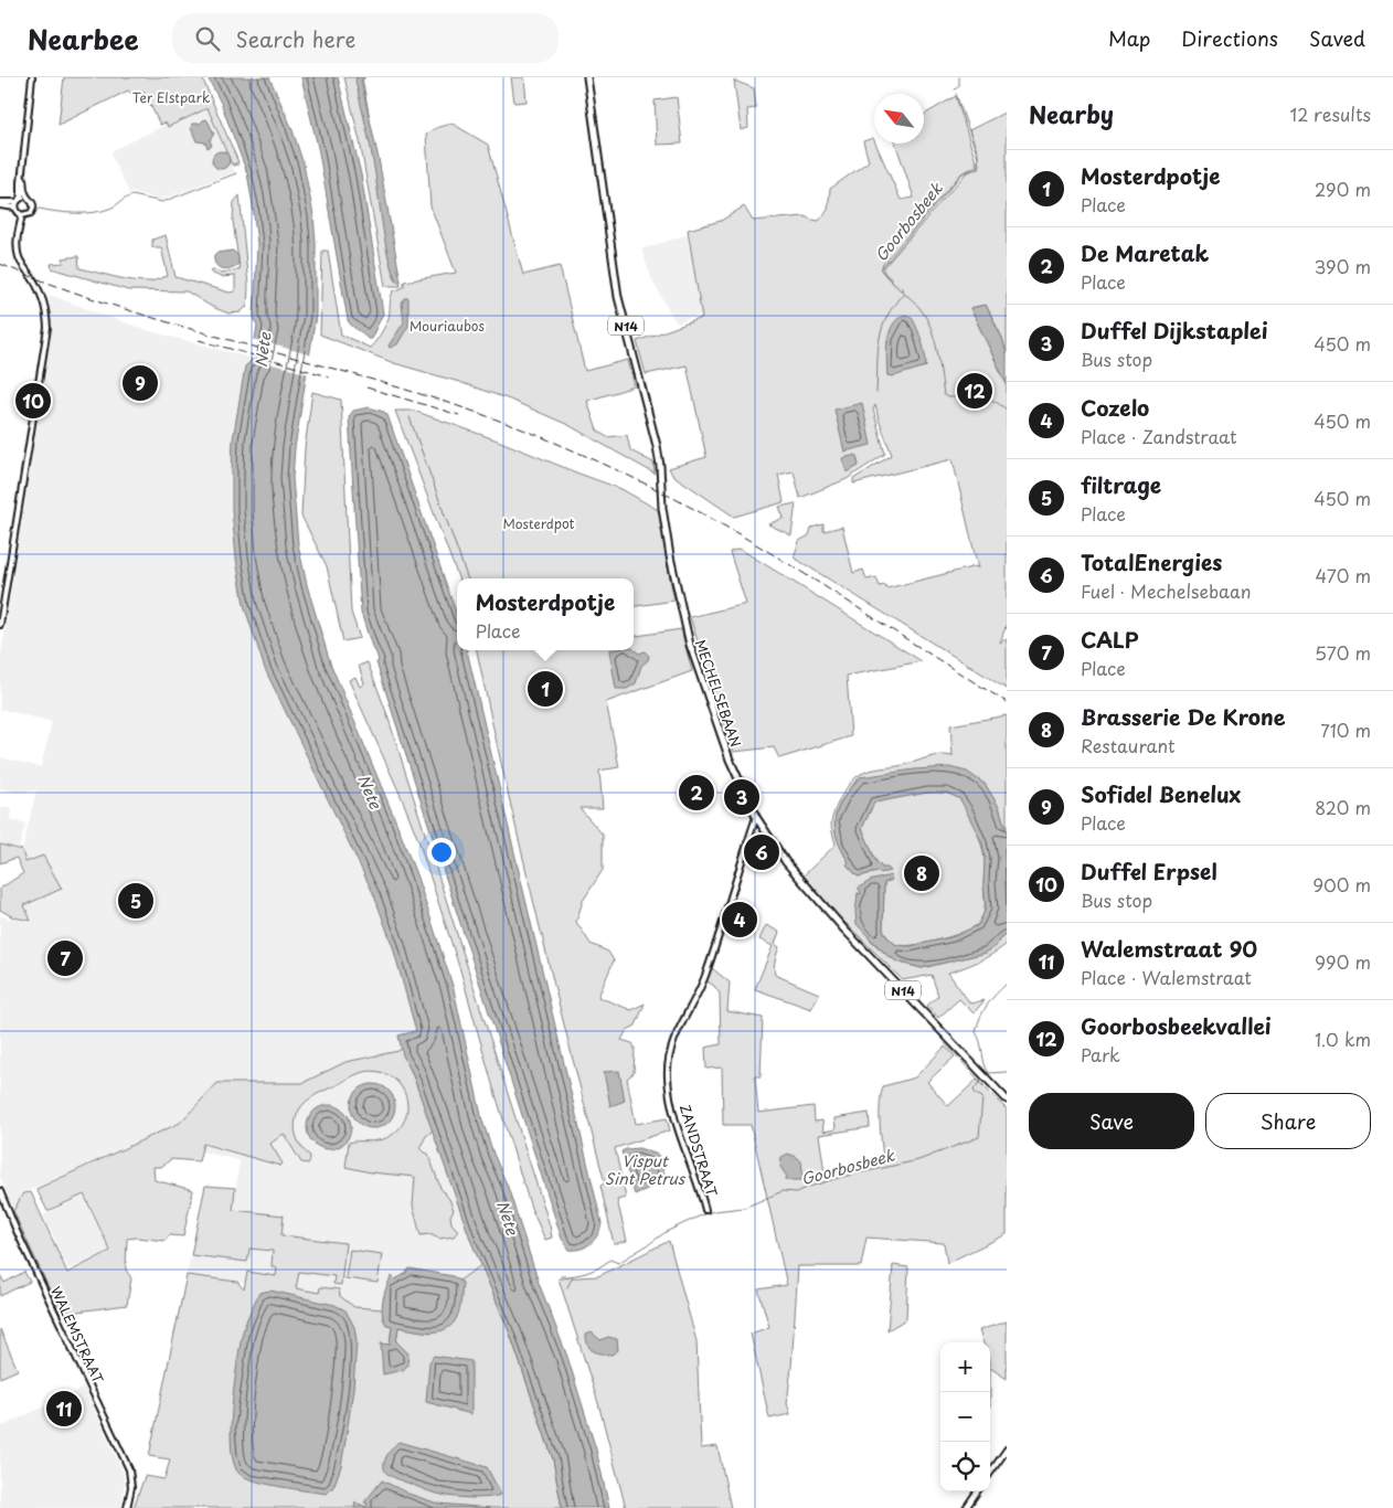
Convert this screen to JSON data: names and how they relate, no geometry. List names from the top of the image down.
{
  "streets": {
    "main road": ["N14", "MECHELSEBAAN"],
    "street": ["ZANDSTRAAT", "WALEMSTRAAT"]
  },
  "crossings": [
    ["MECHELSEBAAN", "ZANDSTRAAT"]
  ],
  "water": ["Goorbosbeek", "Nete", "Visput Sint Petrus"],
  "parks": ["Ter Elstpark", "Mouriaubos", "Mosterdpot"],
  "north": "top left",
  "page": {
    "header": "Nearbee",
    "search": "Search here",
    "nav": ["Map", "Directions", "Saved"],
    "heading": ["Nearby", "12 results"],
    "list": [
      {
        "mark": "1",
        "name": "Mosterdpotje",
        "note": "Place",
        "value": "290 m"
      },
      {
        "mark": "2",
        "name": "De Maretak",
        "note": "Place",
        "value": "390 m"
      },
      {
        "mark": "3",
        "name": "Duffel Dijkstaplei",
        "note": "Bus stop",
        "value": "450 m"
      },
      {
        "mark": "4",
        "name": "Cozelo",
        "note": "Place · Zandstraat",
        "value": "450 m"
      },
      {
        "mark": "5",
        "name": "filtrage",
        "note": "Place",
        "value": "450 m"
      },
      {
        "mark": "6",
        "name": "TotalEnergies",
        "note": "Fuel · Mechelsebaan",
        "value": "470 m"
      },
      {
        "mark": "7",
        "name": "CALP",
        "note": "Place",
        "value": "570 m"
      },
      {
        "mark": "8",
        "name": "Brasserie De Krone",
        "note": "Restaurant",
        "value": "710 m"
      },
      {
        "mark": "9",
        "name": "Sofidel Benelux",
        "note": "Place",
        "value": "820 m"
      },
      {
        "mark": "10",
        "name": "Duffel Erpsel",
        "note": "Bus stop",
        "value": "900 m"
      },
      {
        "mark": "11",
        "name": "Walemstraat 90",
        "note": "Place · Walemstraat",
        "value": "990 m"
      },
      {
        "mark": "12",
        "name": "Goorbosbeekvallei",
        "note": "Park",
        "value": "1.0 km"
      }
    ],
    "pins": [
      "9",
      "12",
      "10",
      "1",
      "2",
      "3",
      "6",
      "8",
      "5",
      "4",
      "7",
      "11"
    ],
    "popup": ["Mosterdpotje", "Place"],
    "buttons": ["Save", "Share"],
    "map_buttons": ["+", "−"]
  }
}
